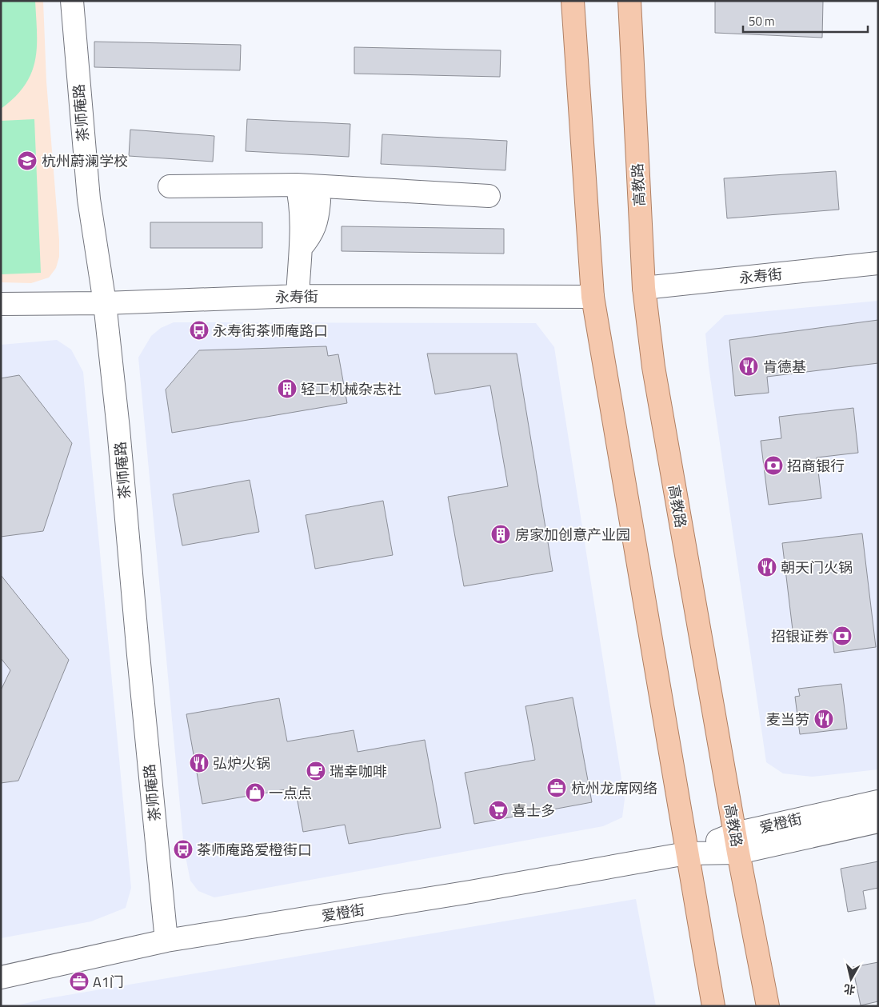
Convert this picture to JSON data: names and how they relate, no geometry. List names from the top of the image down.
{
  "streets": {
    "main road": ["高教路"],
    "street": ["茶师庵路", "永寿街", "爱橙街"]
  },
  "crossings": [
    ["茶师庵路", "永寿街"],
    ["茶师庵路", "爱橙街"],
    ["高教路", "永寿街"],
    ["高教路", "爱橙街"]
  ],
  "places": {
    "school or university": ["杭州蔚澜学校"],
    "bus stop": ["永寿街茶师庵路口", "茶师庵路爱橙街口"],
    "restaurant": [
      "肯德基",
      "朝天门火锅",
      "麦当劳",
      "弘炉火锅"
    ],
    "building": ["轻工机械杂志社", "房家加创意产业园"],
    "bank": ["招商银行", "招银证券"],
    "cafe": ["瑞幸咖啡"],
    "office": ["杭州龙席网络", "A1门"],
    "shop": ["一点点"],
    "supermarket": ["喜士多"]
  },
  "scale_bar": "50 m",
  "north": "bottom"
}
